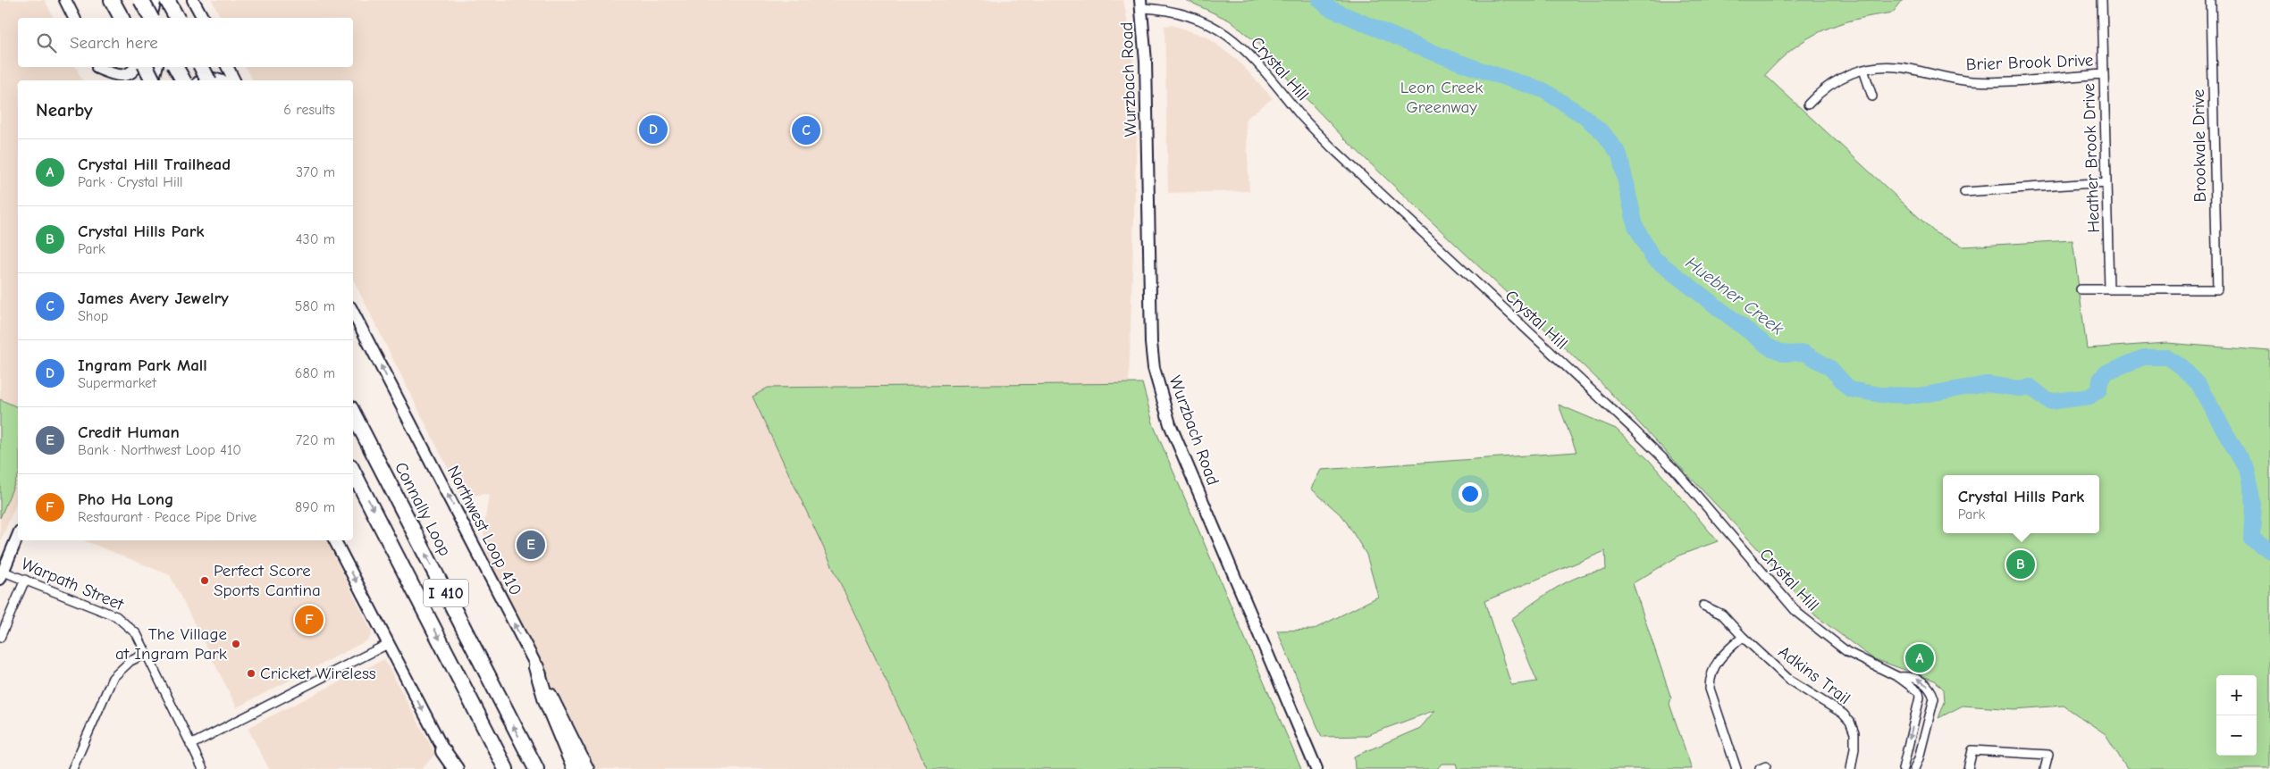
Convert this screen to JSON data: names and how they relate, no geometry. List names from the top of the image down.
{
  "streets": {
    "highway": ["Connally Loop", "I 410"],
    "main road": ["Wurzbach Road", "Northwest Loop 410"],
    "street": [
      "Brier Brook Drive",
      "Crystal Hill",
      "Brookvale Drive",
      "Heather Brook Drive",
      "Warpath Street",
      "Adkins Trail"
    ]
  },
  "crossings": [
    ["Brier Brook Drive", "Heather Brook Drive"],
    ["Crystal Hill", "Wurzbach Road"],
    ["Brookvale Drive", "Heather Brook Drive"]
  ],
  "one_way": ["Northwest Loop 410"],
  "water": ["Huebner Creek"],
  "parks": ["Leon Creek Greenway"],
  "places": ["Perfect Score Sports Cantina", "The Village at Ingram Park", "Cricket Wireless"],
  "page": {
    "search": "Search here",
    "heading": ["Nearby", "6 results"],
    "pins": [
      "D",
      "C",
      "E",
      "B",
      "F",
      "A"
    ],
    "list": [
      {
        "mark": "A",
        "name": "Crystal Hill Trailhead",
        "note": "Park · Crystal Hill",
        "value": "370 m"
      },
      {
        "mark": "B",
        "name": "Crystal Hills Park",
        "note": "Park",
        "value": "430 m"
      },
      {
        "mark": "C",
        "name": "James Avery Jewelry",
        "note": "Shop",
        "value": "580 m"
      },
      {
        "mark": "D",
        "name": "Ingram Park Mall",
        "note": "Supermarket",
        "value": "680 m"
      },
      {
        "mark": "E",
        "name": "Credit Human",
        "note": "Bank · Northwest Loop 410",
        "value": "720 m"
      },
      {
        "mark": "F",
        "name": "Pho Ha Long",
        "note": "Restaurant · Peace Pipe Drive",
        "value": "890 m"
      }
    ],
    "popup": ["Crystal Hills Park", "Park"],
    "map_buttons": ["+", "−"]
  }
}
